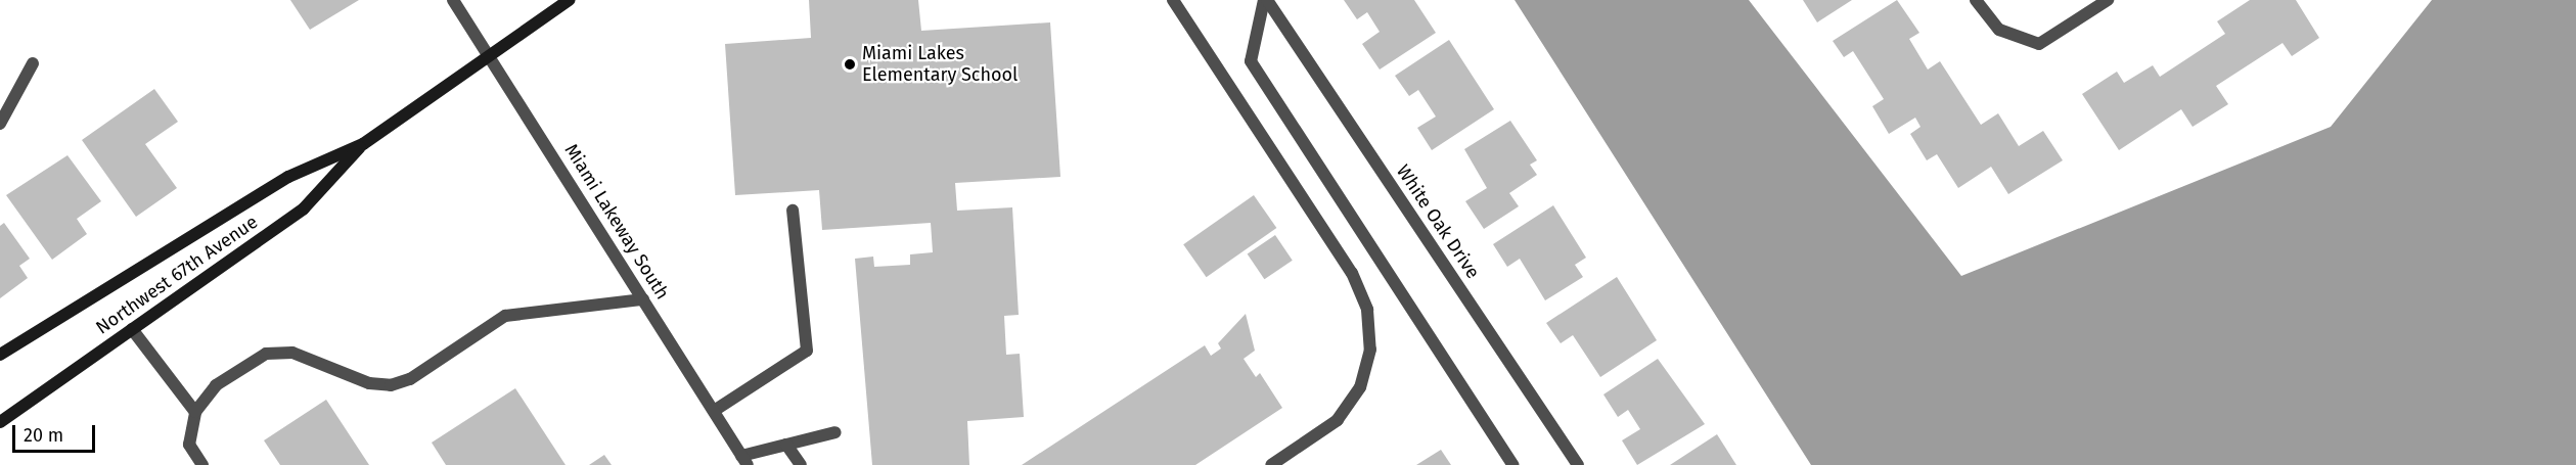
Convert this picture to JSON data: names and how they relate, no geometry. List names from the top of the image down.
{
  "streets": {
    "main road": ["Northwest 67th Avenue"],
    "street": ["Miami Lakeway South", "White Oak Drive"]
  },
  "crossings": [
    ["Miami Lakeway South", "Northwest 67th Avenue"]
  ],
  "places": ["Miami Lakes Elementary School"],
  "scale_bar": "20 m"
}
